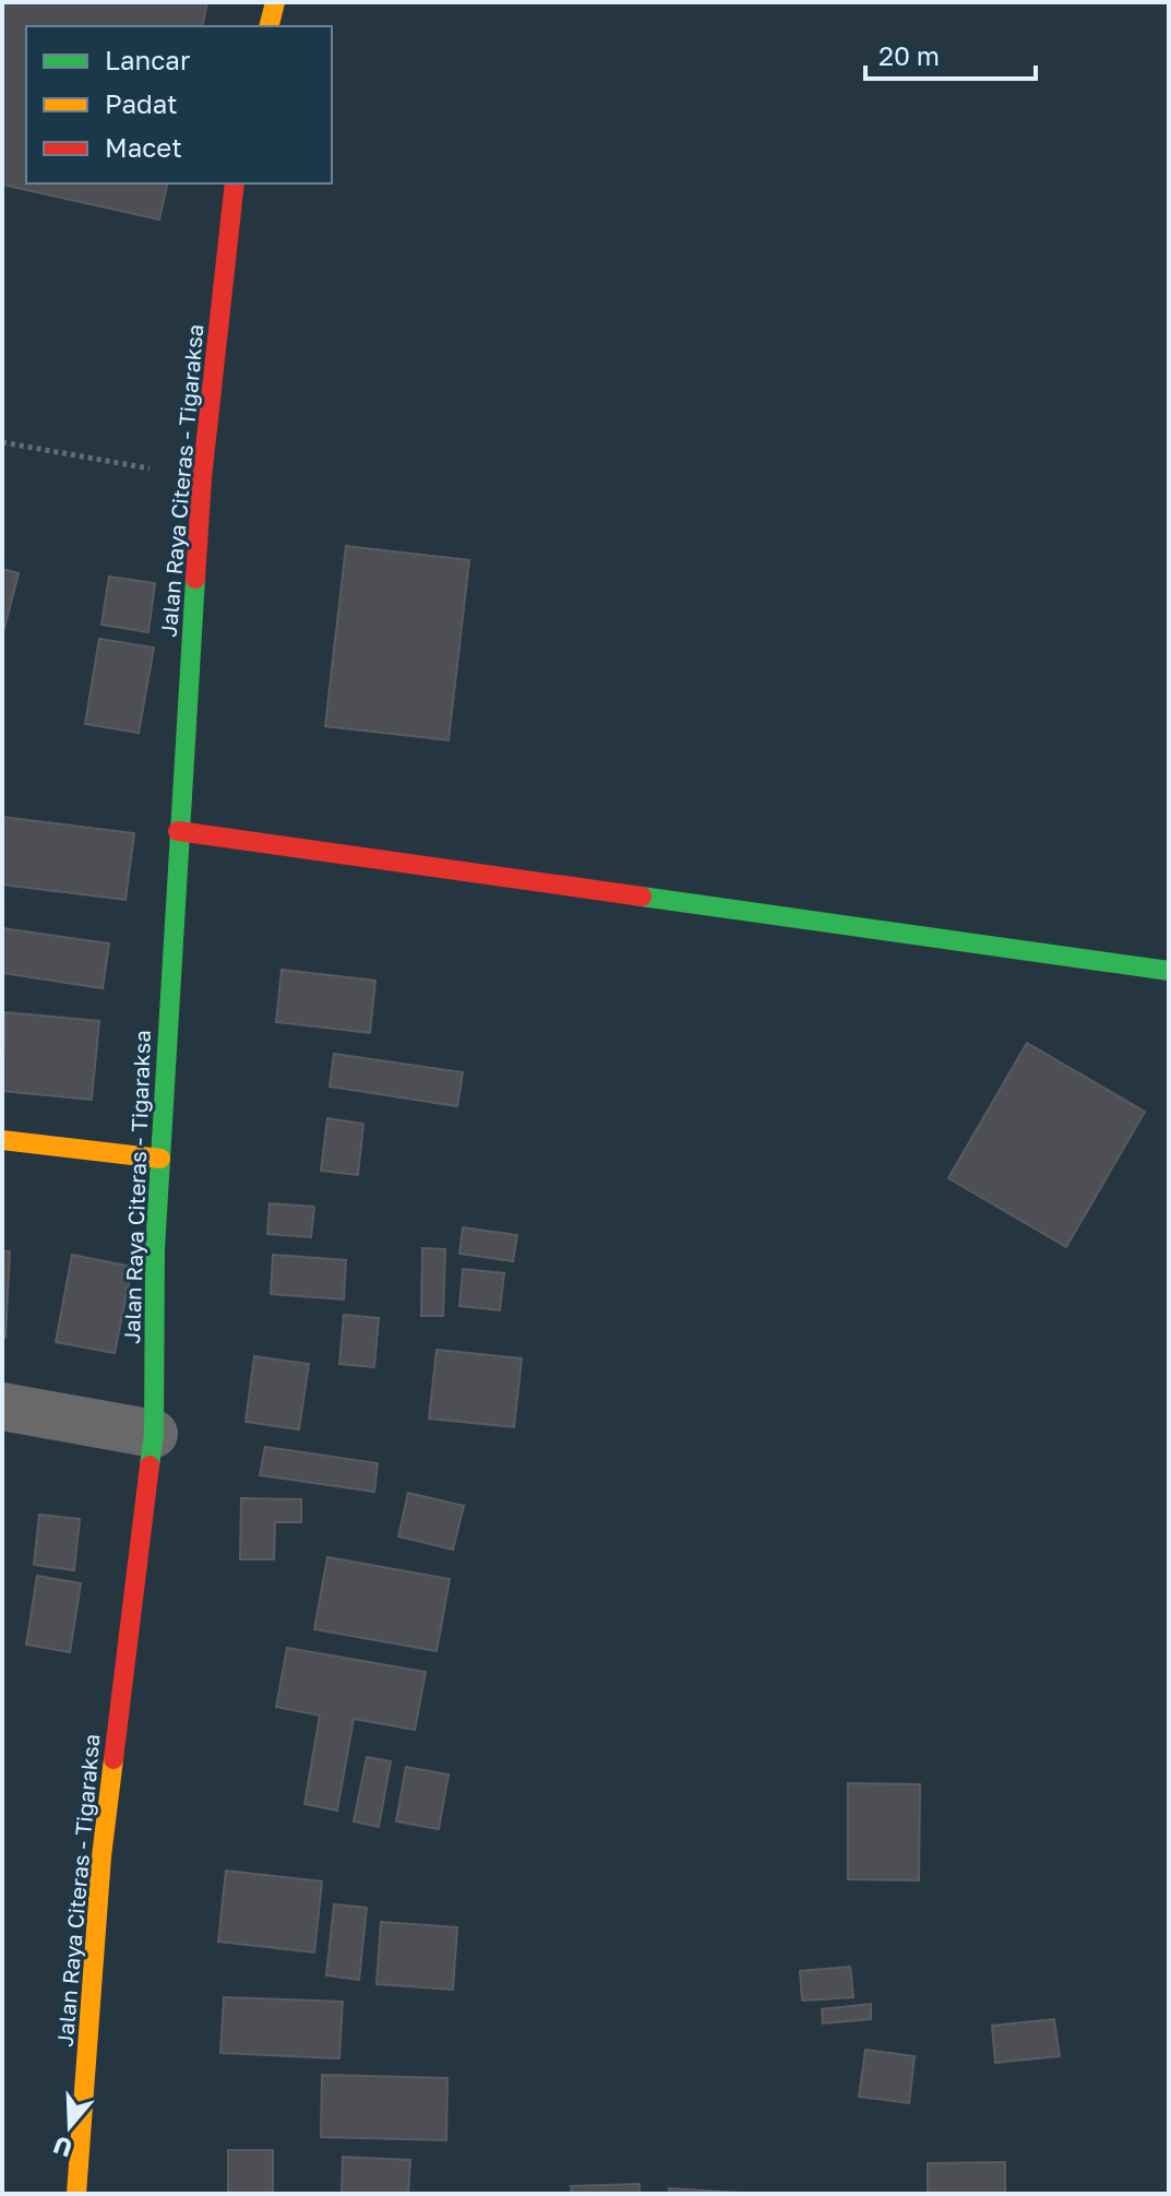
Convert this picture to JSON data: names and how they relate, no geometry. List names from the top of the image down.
{
  "streets": {
    "main road": ["Jalan Raya Citeras - Tigaraksa"]
  },
  "legend": ["Lancar", "Padat", "Macet"],
  "scale_bar": "20 m",
  "north": "bottom"
}
